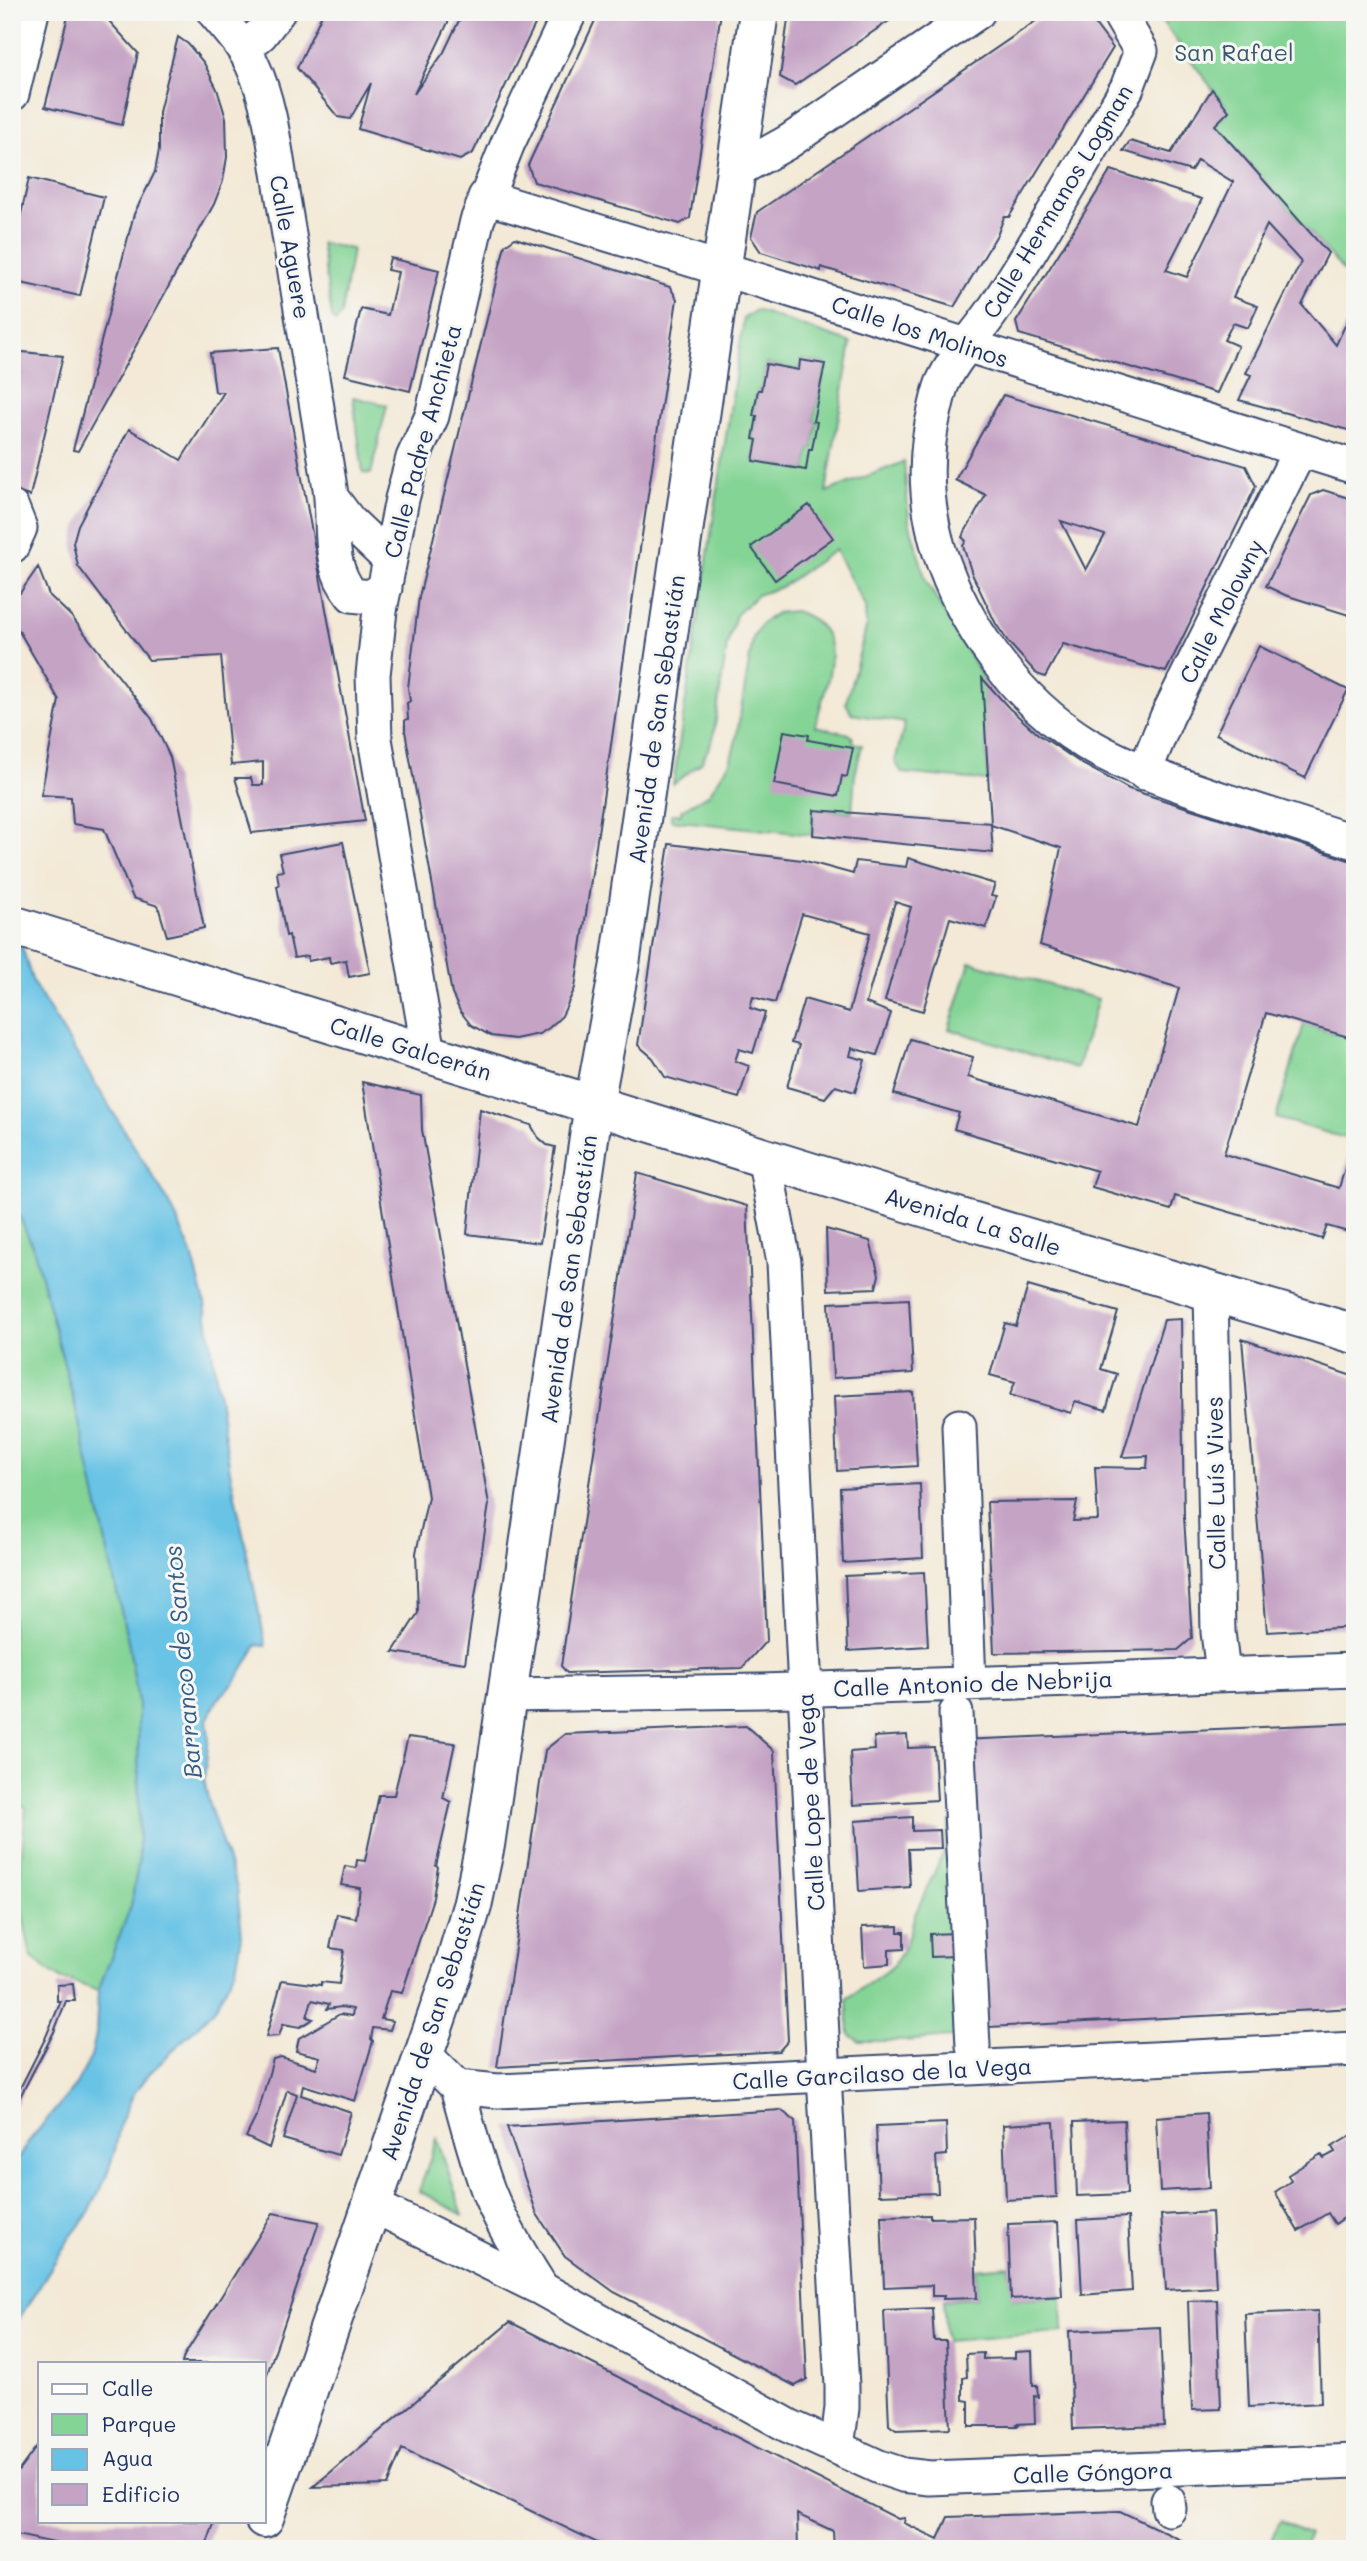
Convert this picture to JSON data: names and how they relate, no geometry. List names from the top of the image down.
{
  "streets": {
    "street": [
      "Calle Hermanos Logman",
      "Calle Aguere",
      "Calle los Molinos",
      "Calle Padre Anchieta",
      "Calle Molowny",
      "Avenida de San Sebastián",
      "Calle Galcerán",
      "Avenida La Salle",
      "Calle Luís Vives",
      "Calle Antonio de Nebrija",
      "Calle Lope de Vega",
      "Calle Garcilaso de la Vega",
      "Calle Góngora"
    ]
  },
  "crossings": [
    ["Calle Hermanos Logman", "Calle los Molinos"],
    ["Calle Hermanos Logman", "Calle Molowny"],
    ["Calle Aguere", "Calle Padre Anchieta"],
    ["Calle los Molinos", "Calle Padre Anchieta"],
    ["Calle los Molinos", "Calle Molowny"],
    ["Calle los Molinos", "Avenida de San Sebastián"],
    ["Calle Padre Anchieta", "Calle Galcerán"],
    ["Avenida de San Sebastián", "Calle Galcerán"],
    ["Avenida de San Sebastián", "Avenida La Salle"],
    ["Avenida de San Sebastián", "Calle Antonio de Nebrija"],
    ["Avenida de San Sebastián", "Calle Góngora"],
    ["Calle Galcerán", "Avenida La Salle"],
    ["Avenida La Salle", "Calle Luís Vives"],
    ["Avenida La Salle", "Calle Lope de Vega"],
    ["Calle Luís Vives", "Calle Antonio de Nebrija"],
    ["Calle Antonio de Nebrija", "Calle Lope de Vega"],
    ["Calle Lope de Vega", "Calle Garcilaso de la Vega"],
    ["Calle Lope de Vega", "Calle Góngora"]
  ],
  "water": ["Barranco de Santos"],
  "parks": ["San Rafael"],
  "legend": [
    "Calle",
    "Parque",
    "Agua",
    "Edificio"
  ]
}
